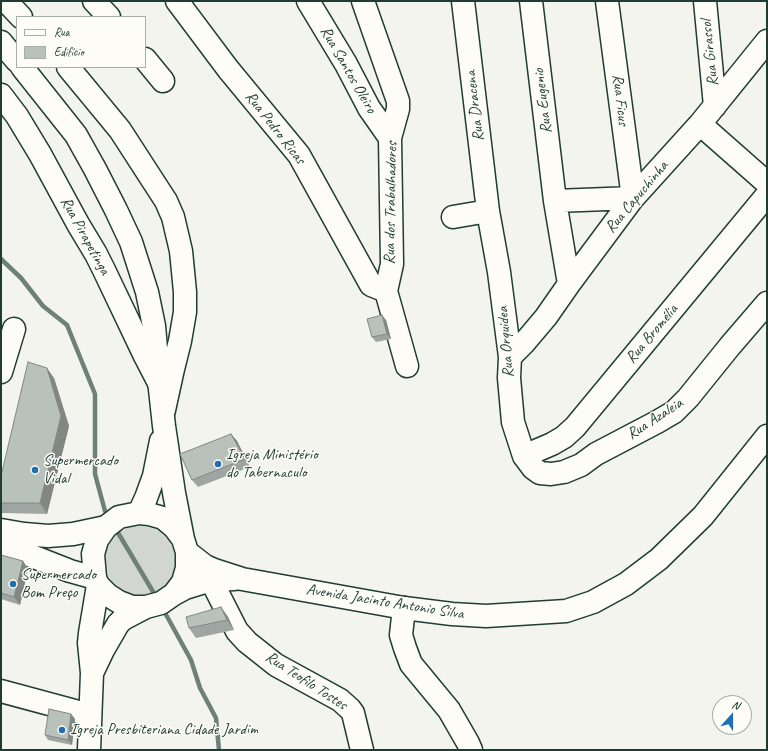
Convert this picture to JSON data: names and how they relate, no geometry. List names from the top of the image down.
{
  "streets": {
    "street": [
      "Rua Girassol",
      "Rua Santos Oleiro",
      "Rua Ficus",
      "Rua Eugenio",
      "Rua Dracena",
      "Rua Pedro Ricas",
      "Rua Capuchinha",
      "Rua dos Trabalhadores",
      "Rua Pirapetinga",
      "Rua Bromélia",
      "Rua Orquidea",
      "Rua Azaleia",
      "Avenida Jacinto Antonio Silva",
      "Rua Teofilo Tostes"
    ]
  },
  "crossings": [
    ["Rua Girassol", "Rua Capuchinha"],
    ["Rua Santos Oleiro", "Rua dos Trabalhadores"],
    ["Rua Ficus", "Rua Capuchinha"],
    ["Rua Eugenio", "Rua Capuchinha"],
    ["Rua Dracena", "Rua Orquidea"],
    ["Rua Pedro Ricas", "Rua dos Trabalhadores"],
    ["Rua Capuchinha", "Rua Orquidea"],
    ["Rua Bromélia", "Rua Orquidea"],
    ["Rua Bromélia", "Rua Azaleia"],
    ["Rua Orquidea", "Rua Azaleia"]
  ],
  "places": [
    "Igreja Ministério do Tabernaculo",
    "Supermercado Vidal",
    "Supermercado Bom Preço",
    "Igreja Presbiteriana Cidade Jardim"
  ],
  "legend": ["Rua", "Edifício"],
  "north": "top"
}
